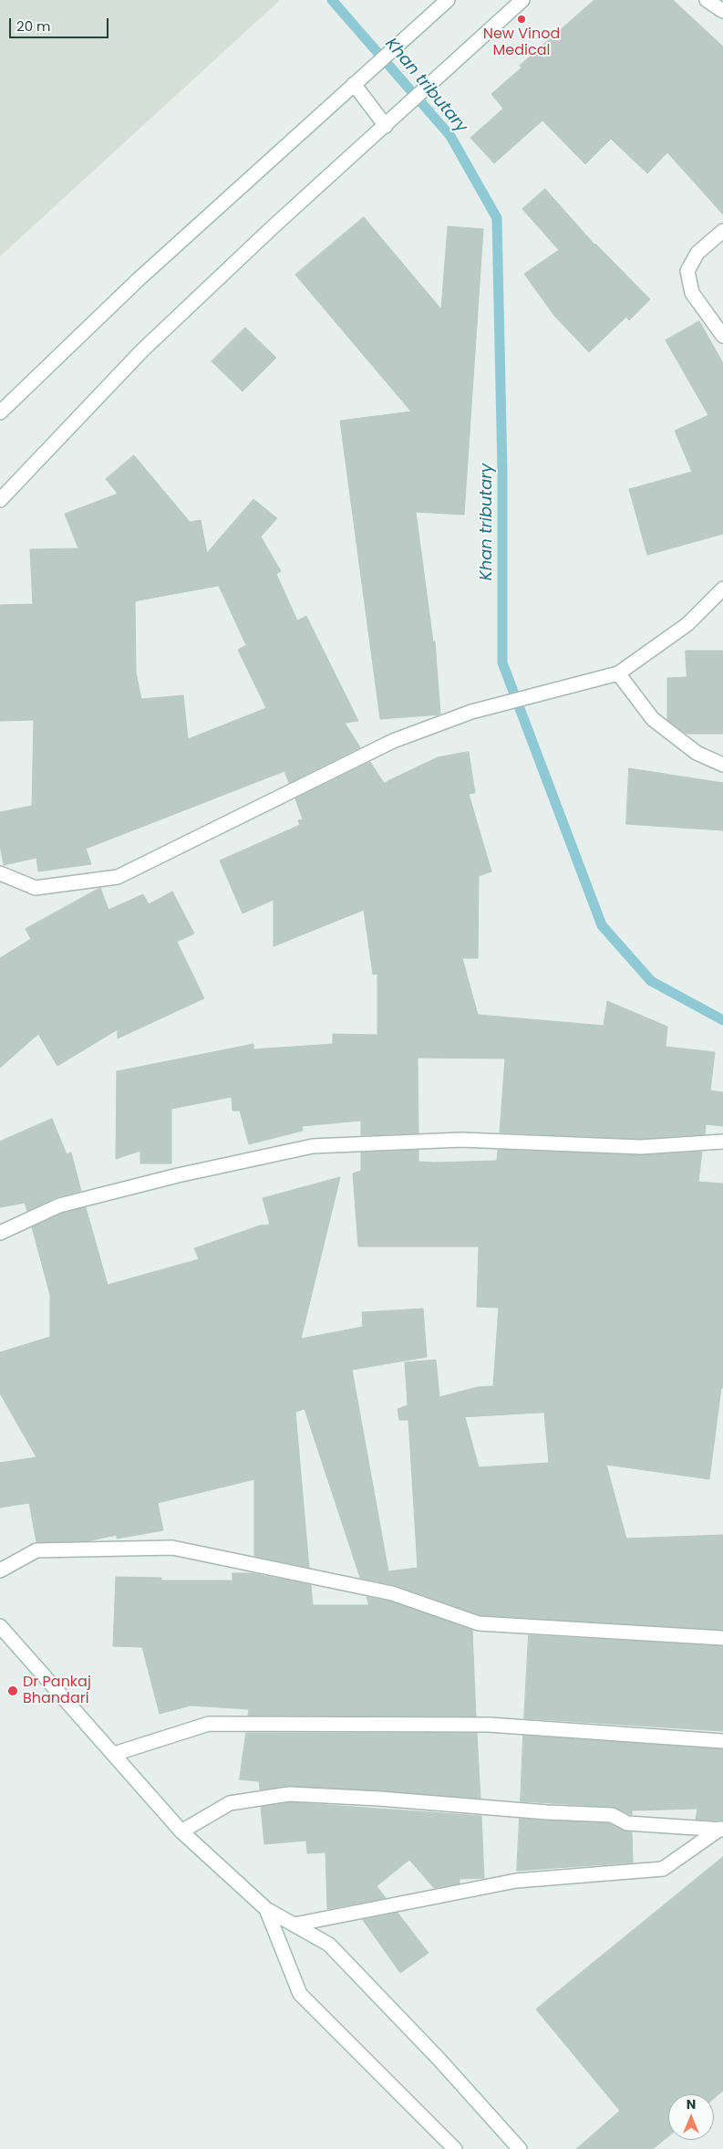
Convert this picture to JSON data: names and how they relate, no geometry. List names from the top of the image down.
{
  "water": ["Khan tributary"],
  "places": ["New Vinod Medical", "Dr Pankaj Bhandari"],
  "scale_bar": "20 m",
  "north": "top"
}
